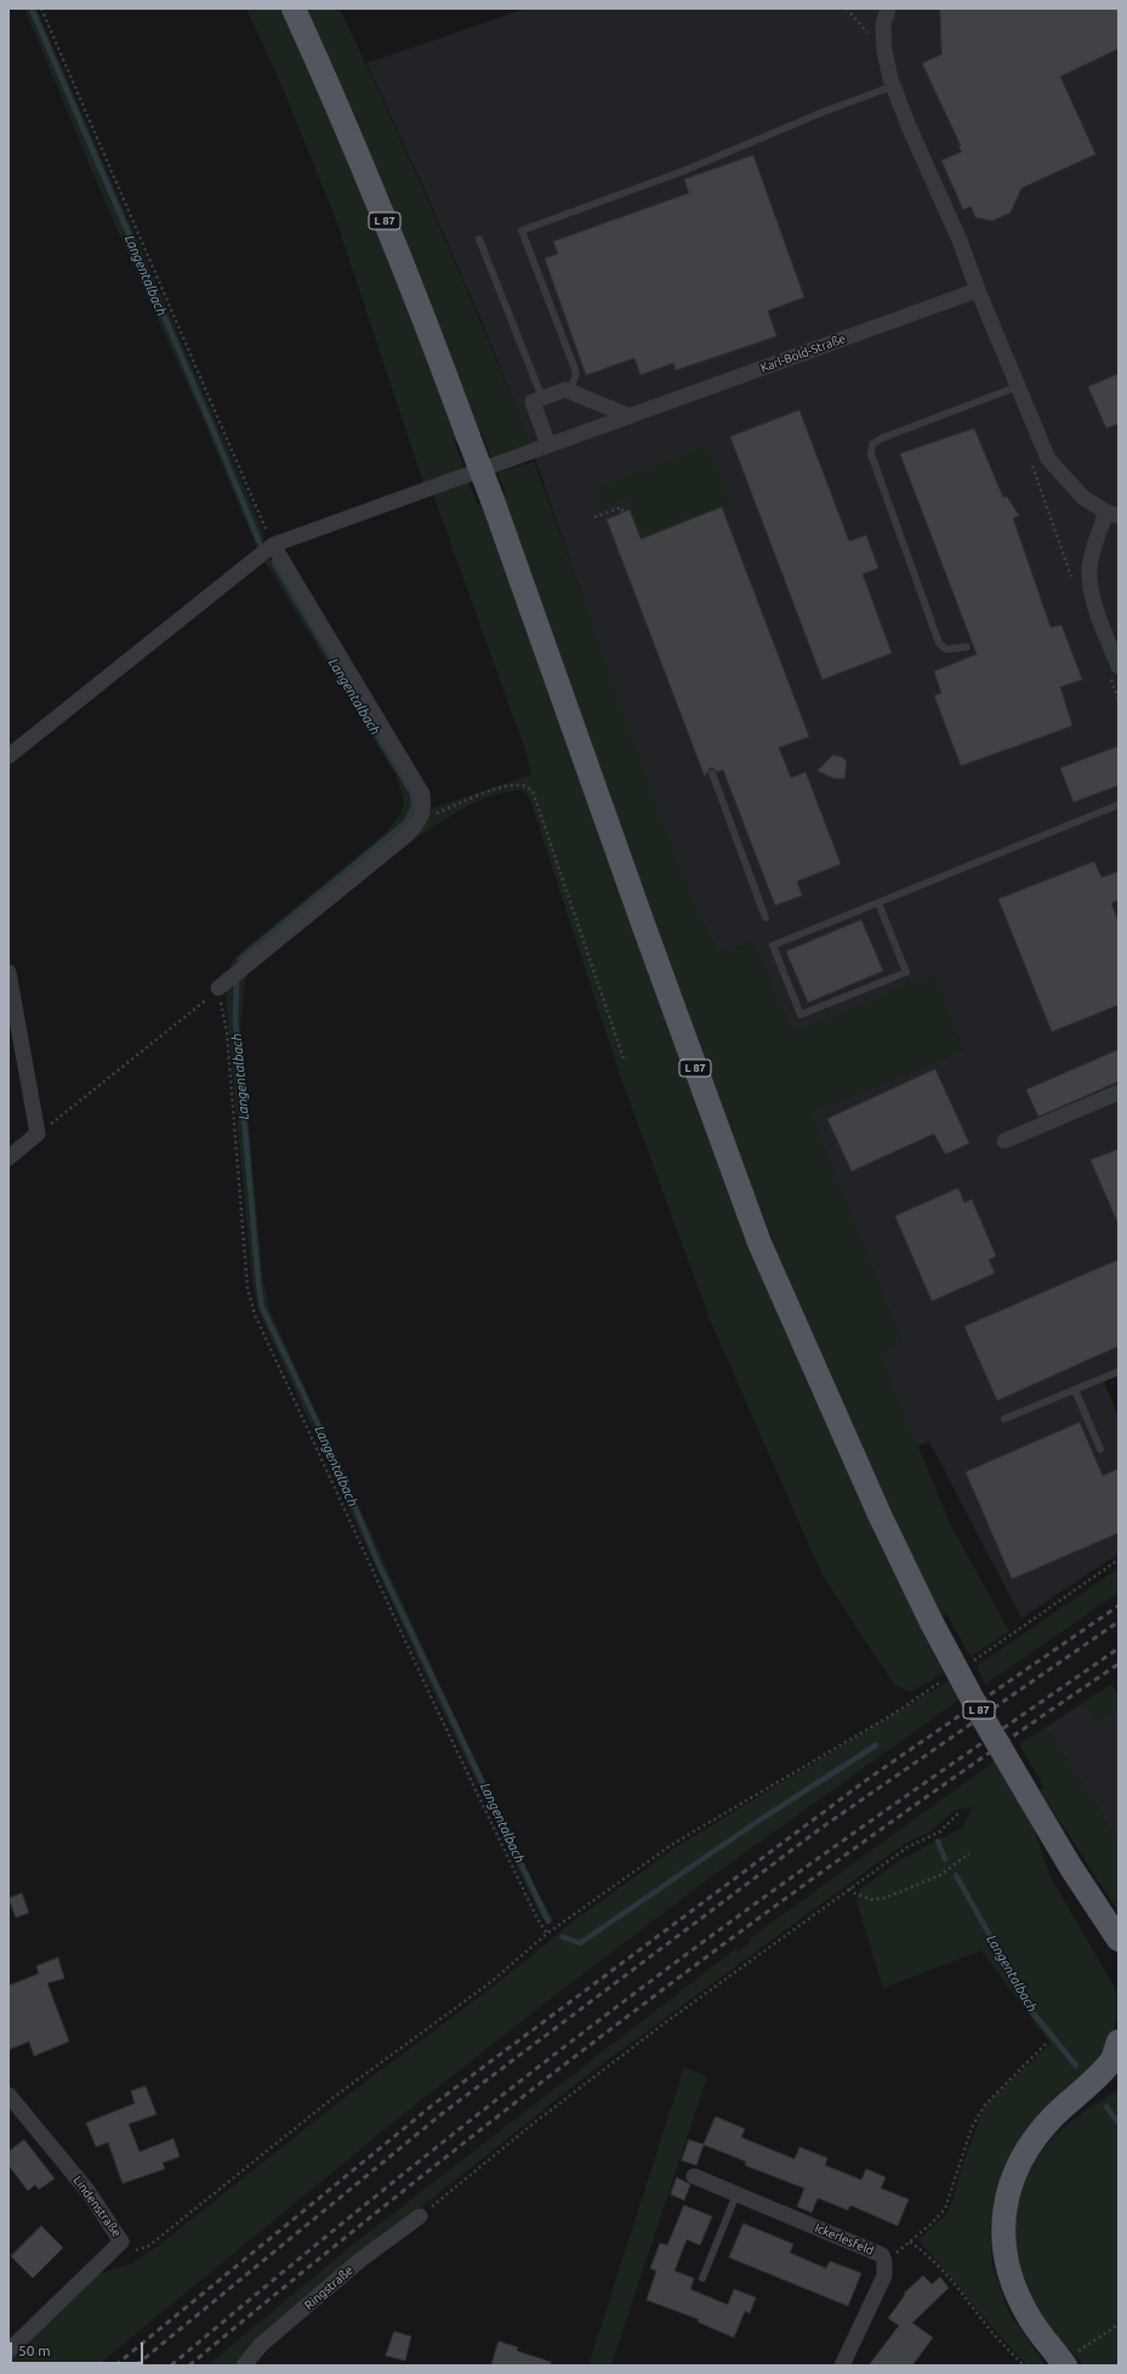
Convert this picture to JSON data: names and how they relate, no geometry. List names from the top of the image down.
{
  "streets": {
    "main road": ["L 87"],
    "street": [
      "Karl-Bold-Straße",
      "Lindenstraße",
      "Ickerlesfeld",
      "Ringstraße"
    ]
  },
  "water": ["Langentalbach"],
  "scale_bar": "50 m"
}
